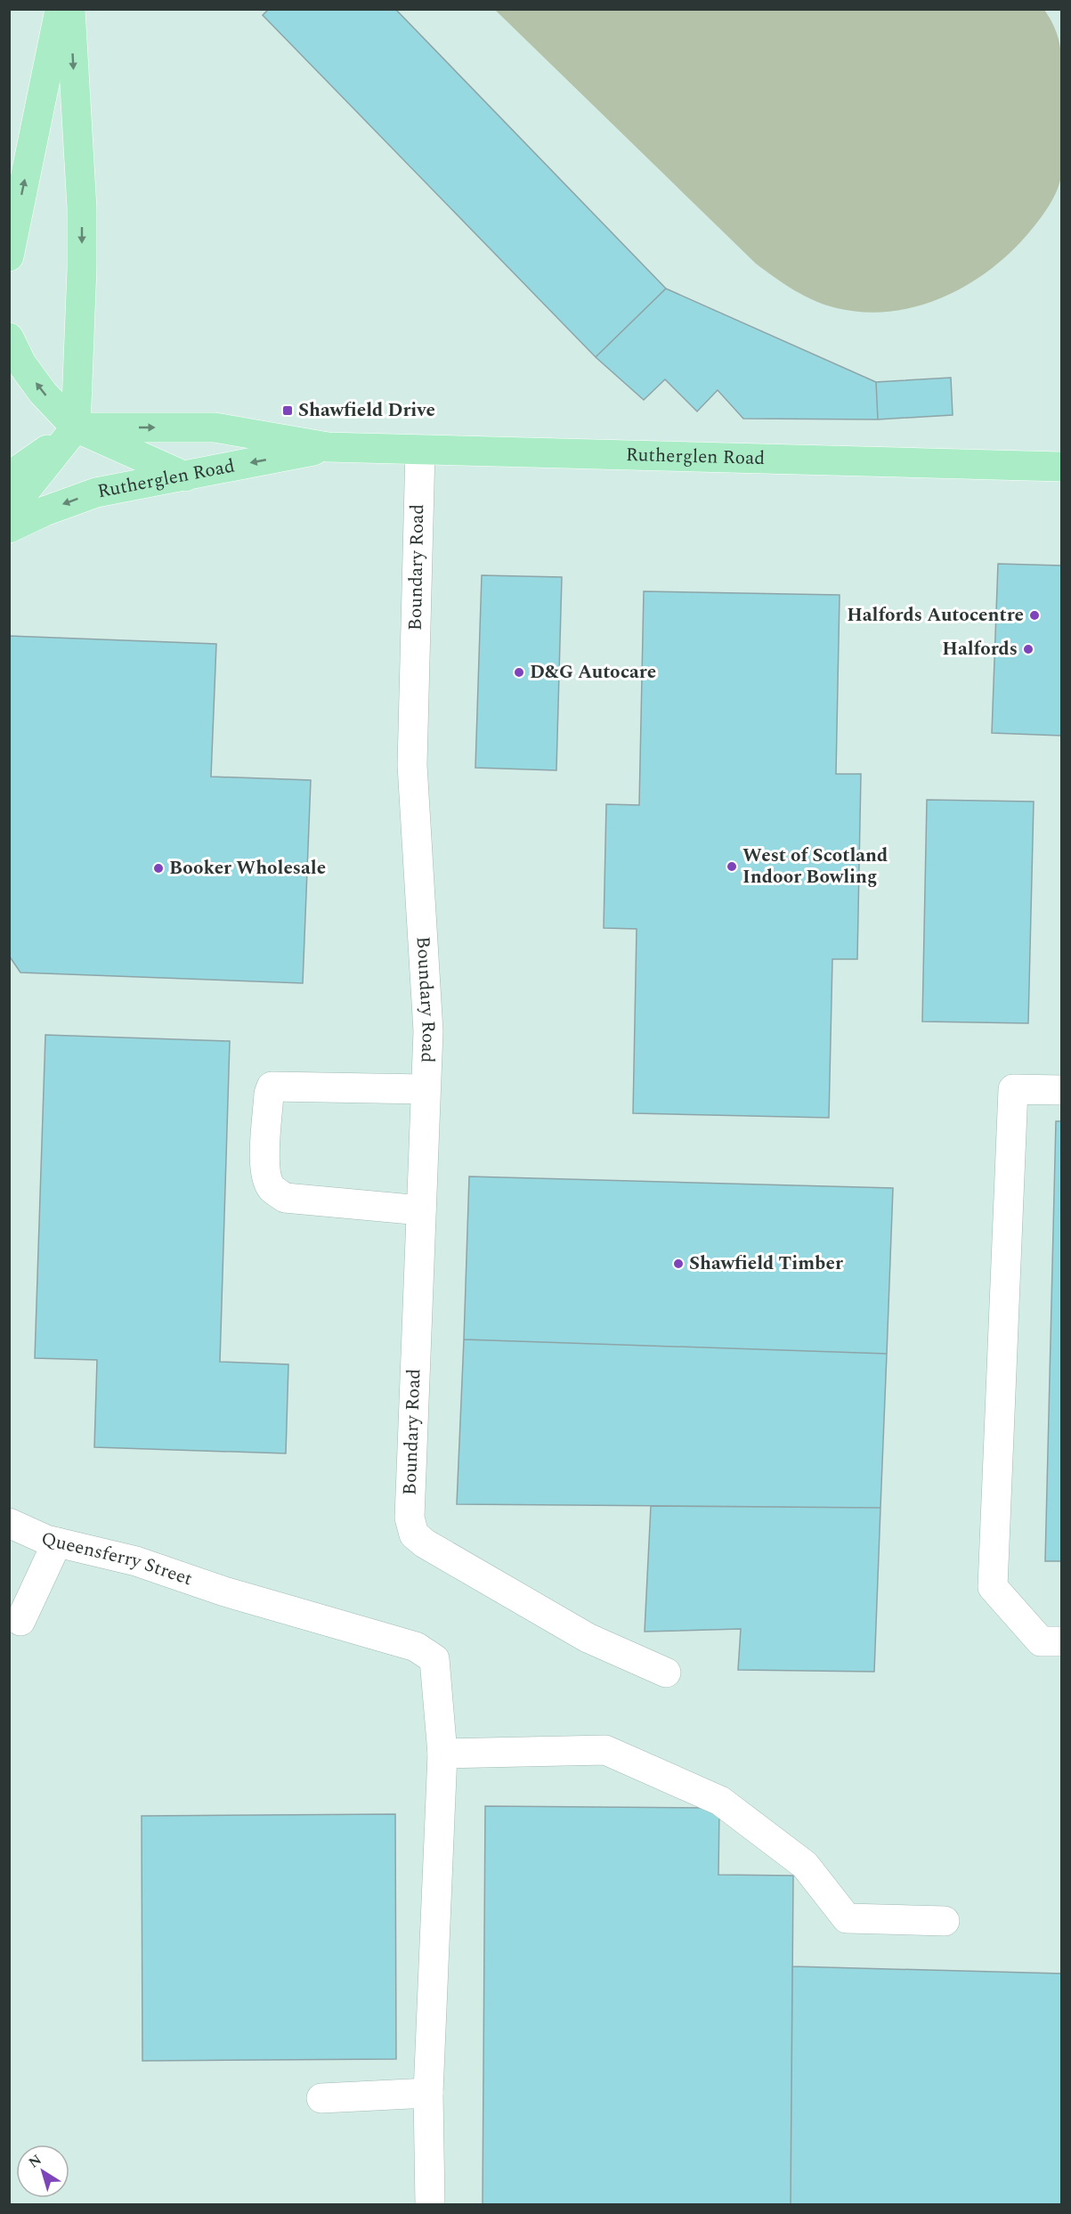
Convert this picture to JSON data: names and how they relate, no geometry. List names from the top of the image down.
{
  "streets": {
    "main road": ["Rutherglen Road"],
    "street": ["Boundary Road", "Queensferry Street"]
  },
  "crossings": [
    ["Rutherglen Road", "Boundary Road"]
  ],
  "places": {
    "transit": ["Shawfield Drive"],
    "other": [
      "Halfords Autocentre",
      "Halfords",
      "D&G Autocare",
      "West of Scotland Indoor Bowling",
      "Booker Wholesale",
      "Shawfield Timber"
    ]
  },
  "north": "top left"
}
